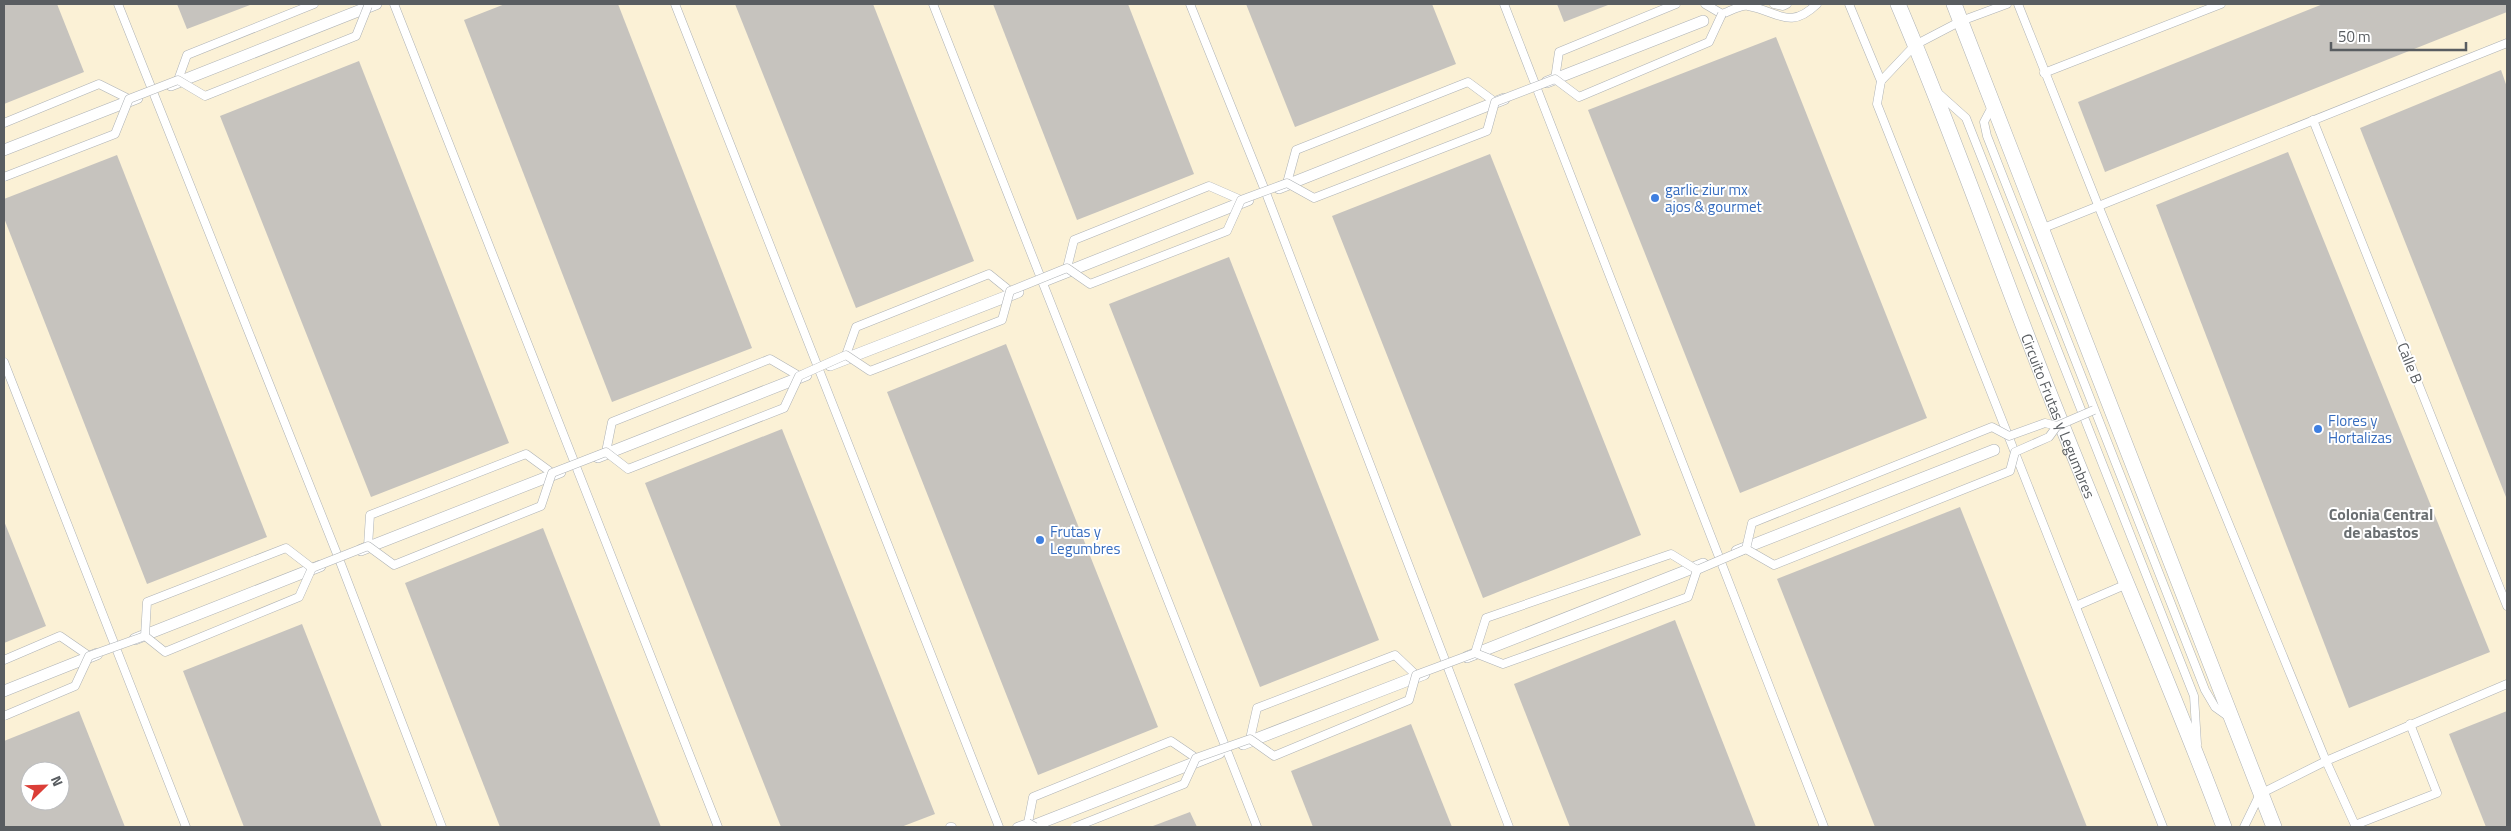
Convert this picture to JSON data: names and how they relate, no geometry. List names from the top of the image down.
{
  "streets": {
    "street": ["Circuito Frutas y Legumbres"],
    "lane": ["Calle B"]
  },
  "districts": ["Colonia Central de abastos"],
  "places": ["garlic ziur mx ajos & gourmet", "Flores y Hortalizas", "Frutas y Legumbres"],
  "scale_bar": "50 m",
  "north": "top right"
}
